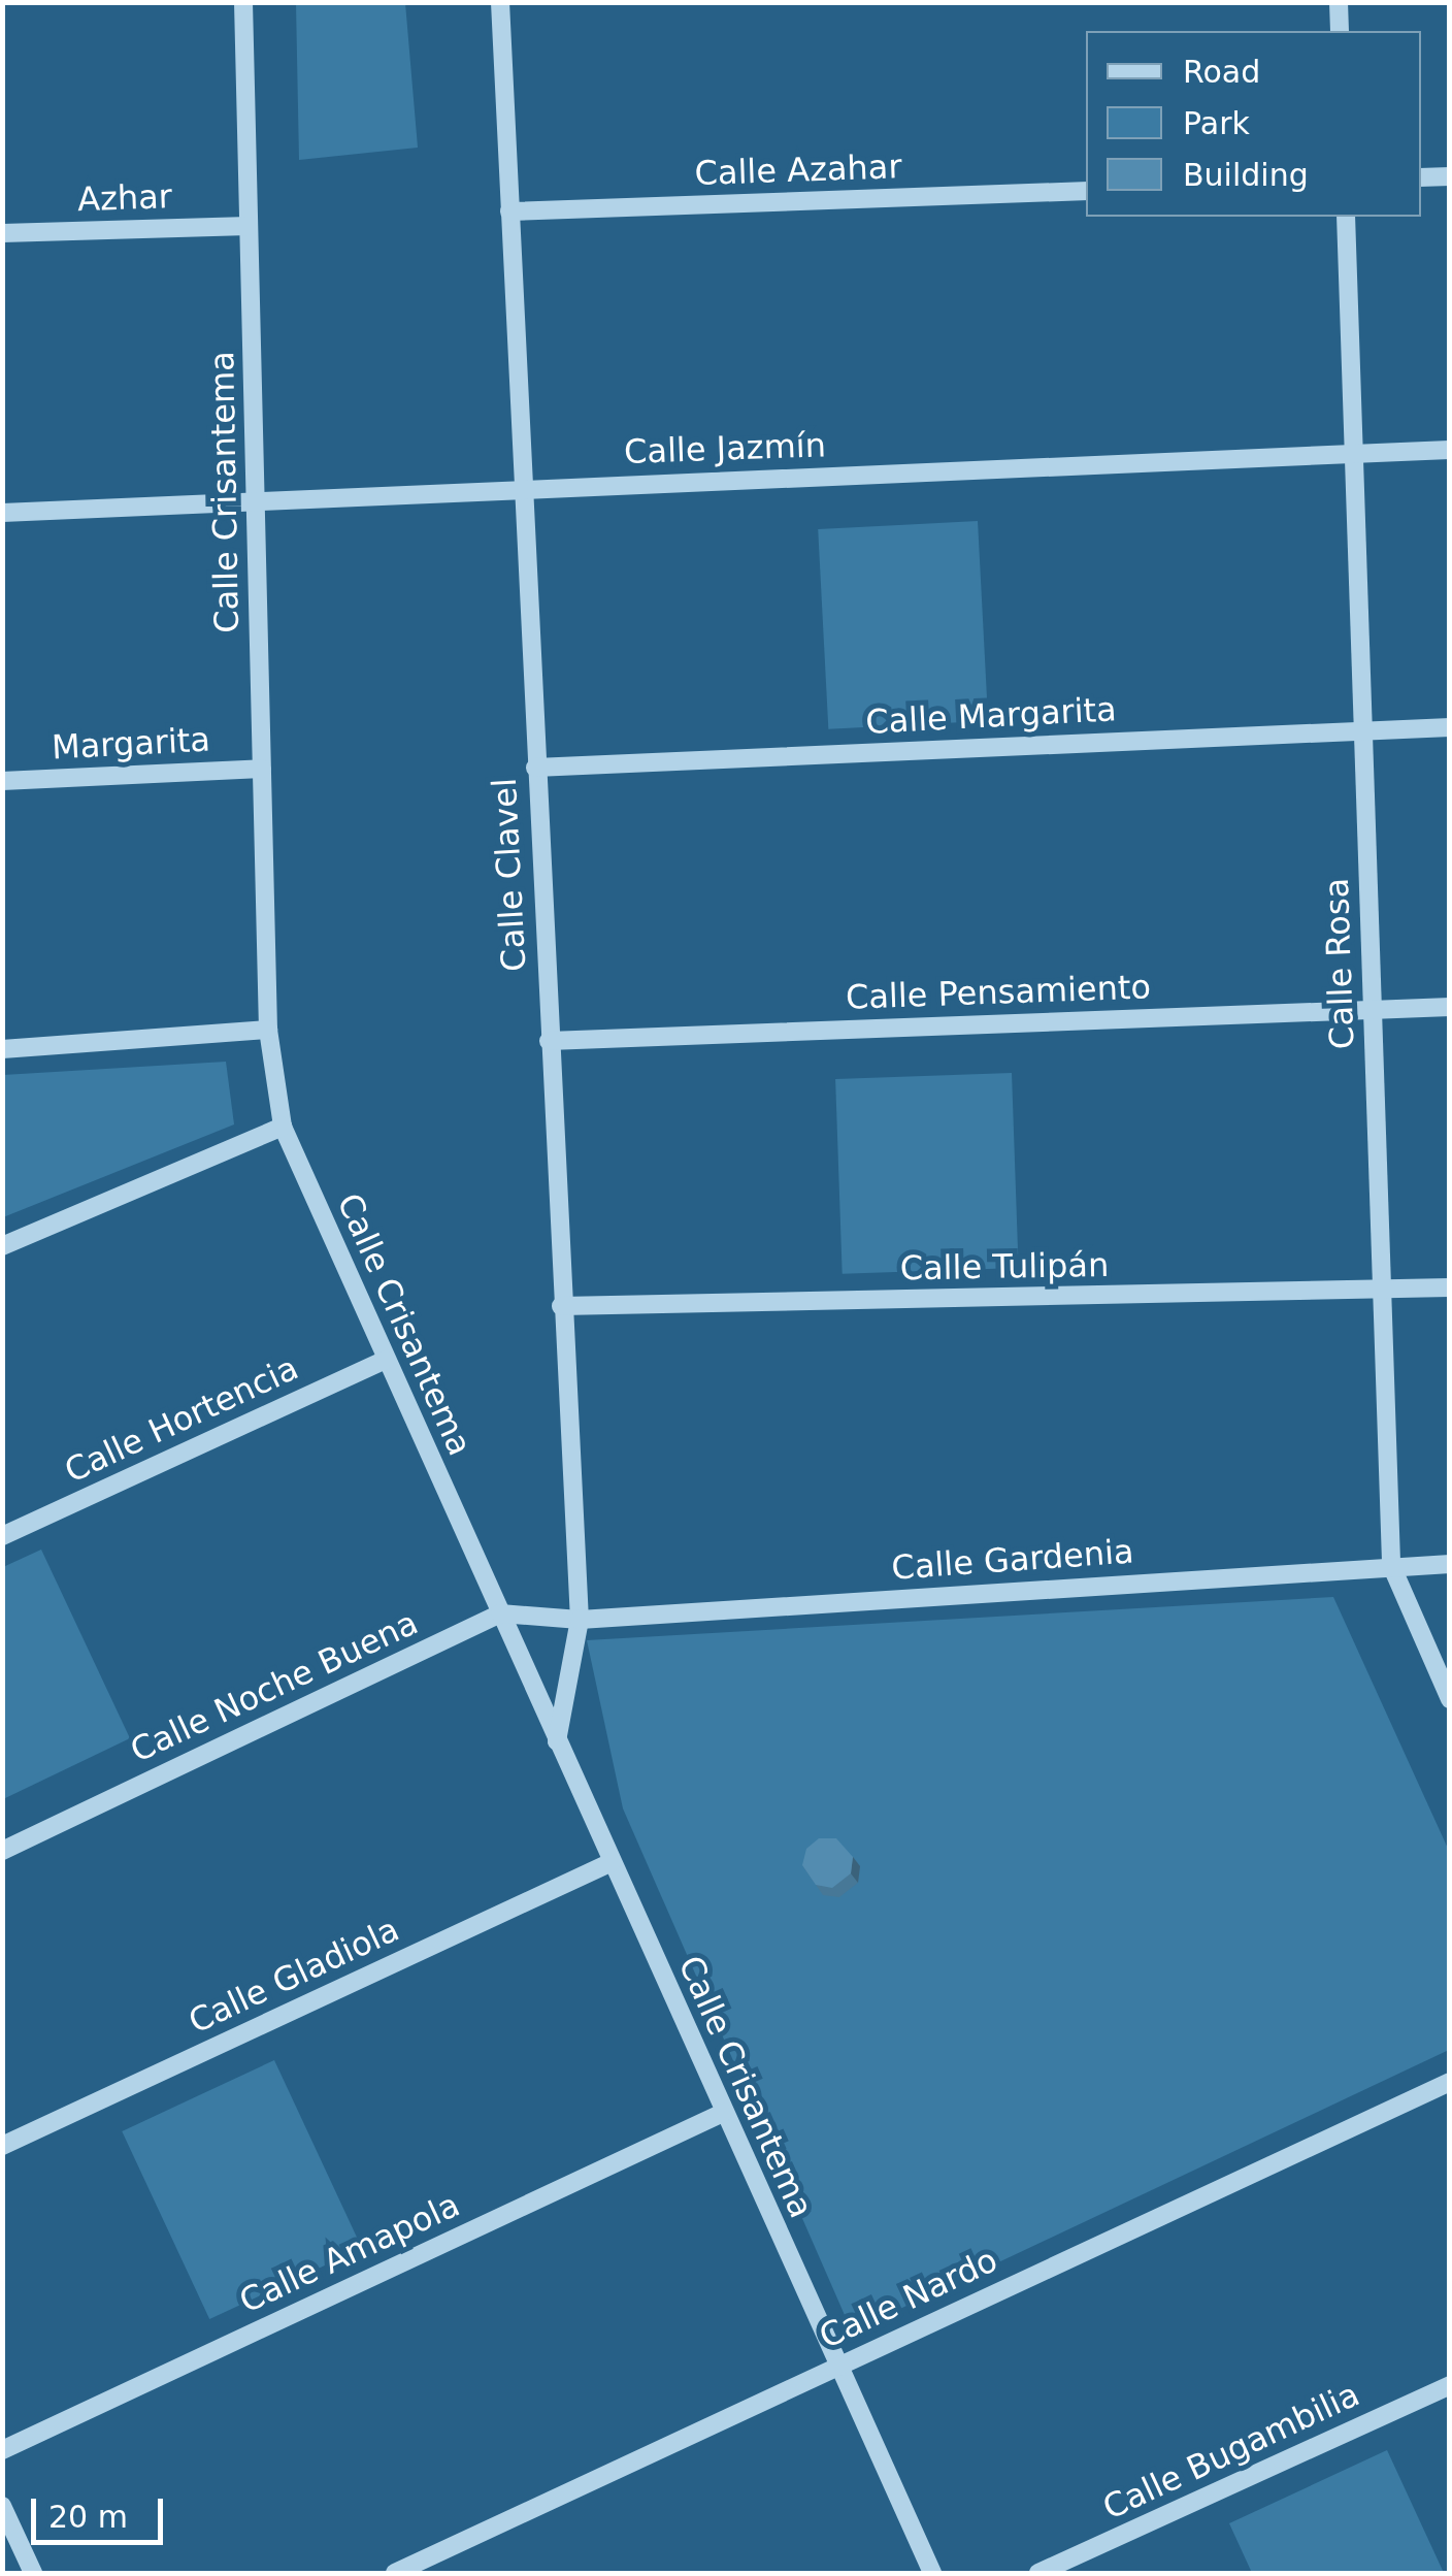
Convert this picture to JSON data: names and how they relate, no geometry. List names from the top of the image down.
{
  "streets": {
    "street": [
      "Calle Azahar",
      "Azhar",
      "Calle Jazmín",
      "Calle Crisantema",
      "Calle Margarita",
      "Margarita",
      "Calle Clavel",
      "Calle Rosa",
      "Calle Pensamiento",
      "Calle Tulipán",
      "Calle Hortencia",
      "Calle Gardenia",
      "Calle Noche Buena",
      "Calle Gladiola",
      "Calle Amapola",
      "Calle Nardo",
      "Calle Bugambilia"
    ]
  },
  "crossings": [
    ["Calle Azahar", "Calle Clavel"],
    ["Azhar", "Calle Crisantema"],
    ["Calle Jazmín", "Calle Crisantema"],
    ["Calle Jazmín", "Calle Clavel"],
    ["Calle Jazmín", "Calle Rosa"],
    ["Calle Crisantema", "Margarita"],
    ["Calle Crisantema", "Calle Clavel"],
    ["Calle Crisantema", "Calle Hortencia"],
    ["Calle Crisantema", "Calle Noche Buena"],
    ["Calle Crisantema", "Calle Gladiola"],
    ["Calle Crisantema", "Calle Amapola"],
    ["Calle Crisantema", "Calle Nardo"],
    ["Calle Margarita", "Calle Clavel"],
    ["Calle Margarita", "Calle Rosa"],
    ["Calle Clavel", "Calle Pensamiento"],
    ["Calle Clavel", "Calle Tulipán"],
    ["Calle Clavel", "Calle Gardenia"],
    ["Calle Clavel", "Calle Noche Buena"],
    ["Calle Rosa", "Calle Pensamiento"],
    ["Calle Rosa", "Calle Tulipán"],
    ["Calle Rosa", "Calle Gardenia"],
    ["Calle Gardenia", "Calle Noche Buena"]
  ],
  "legend": ["Road", "Park", "Building"],
  "scale_bar": "20 m"
}
